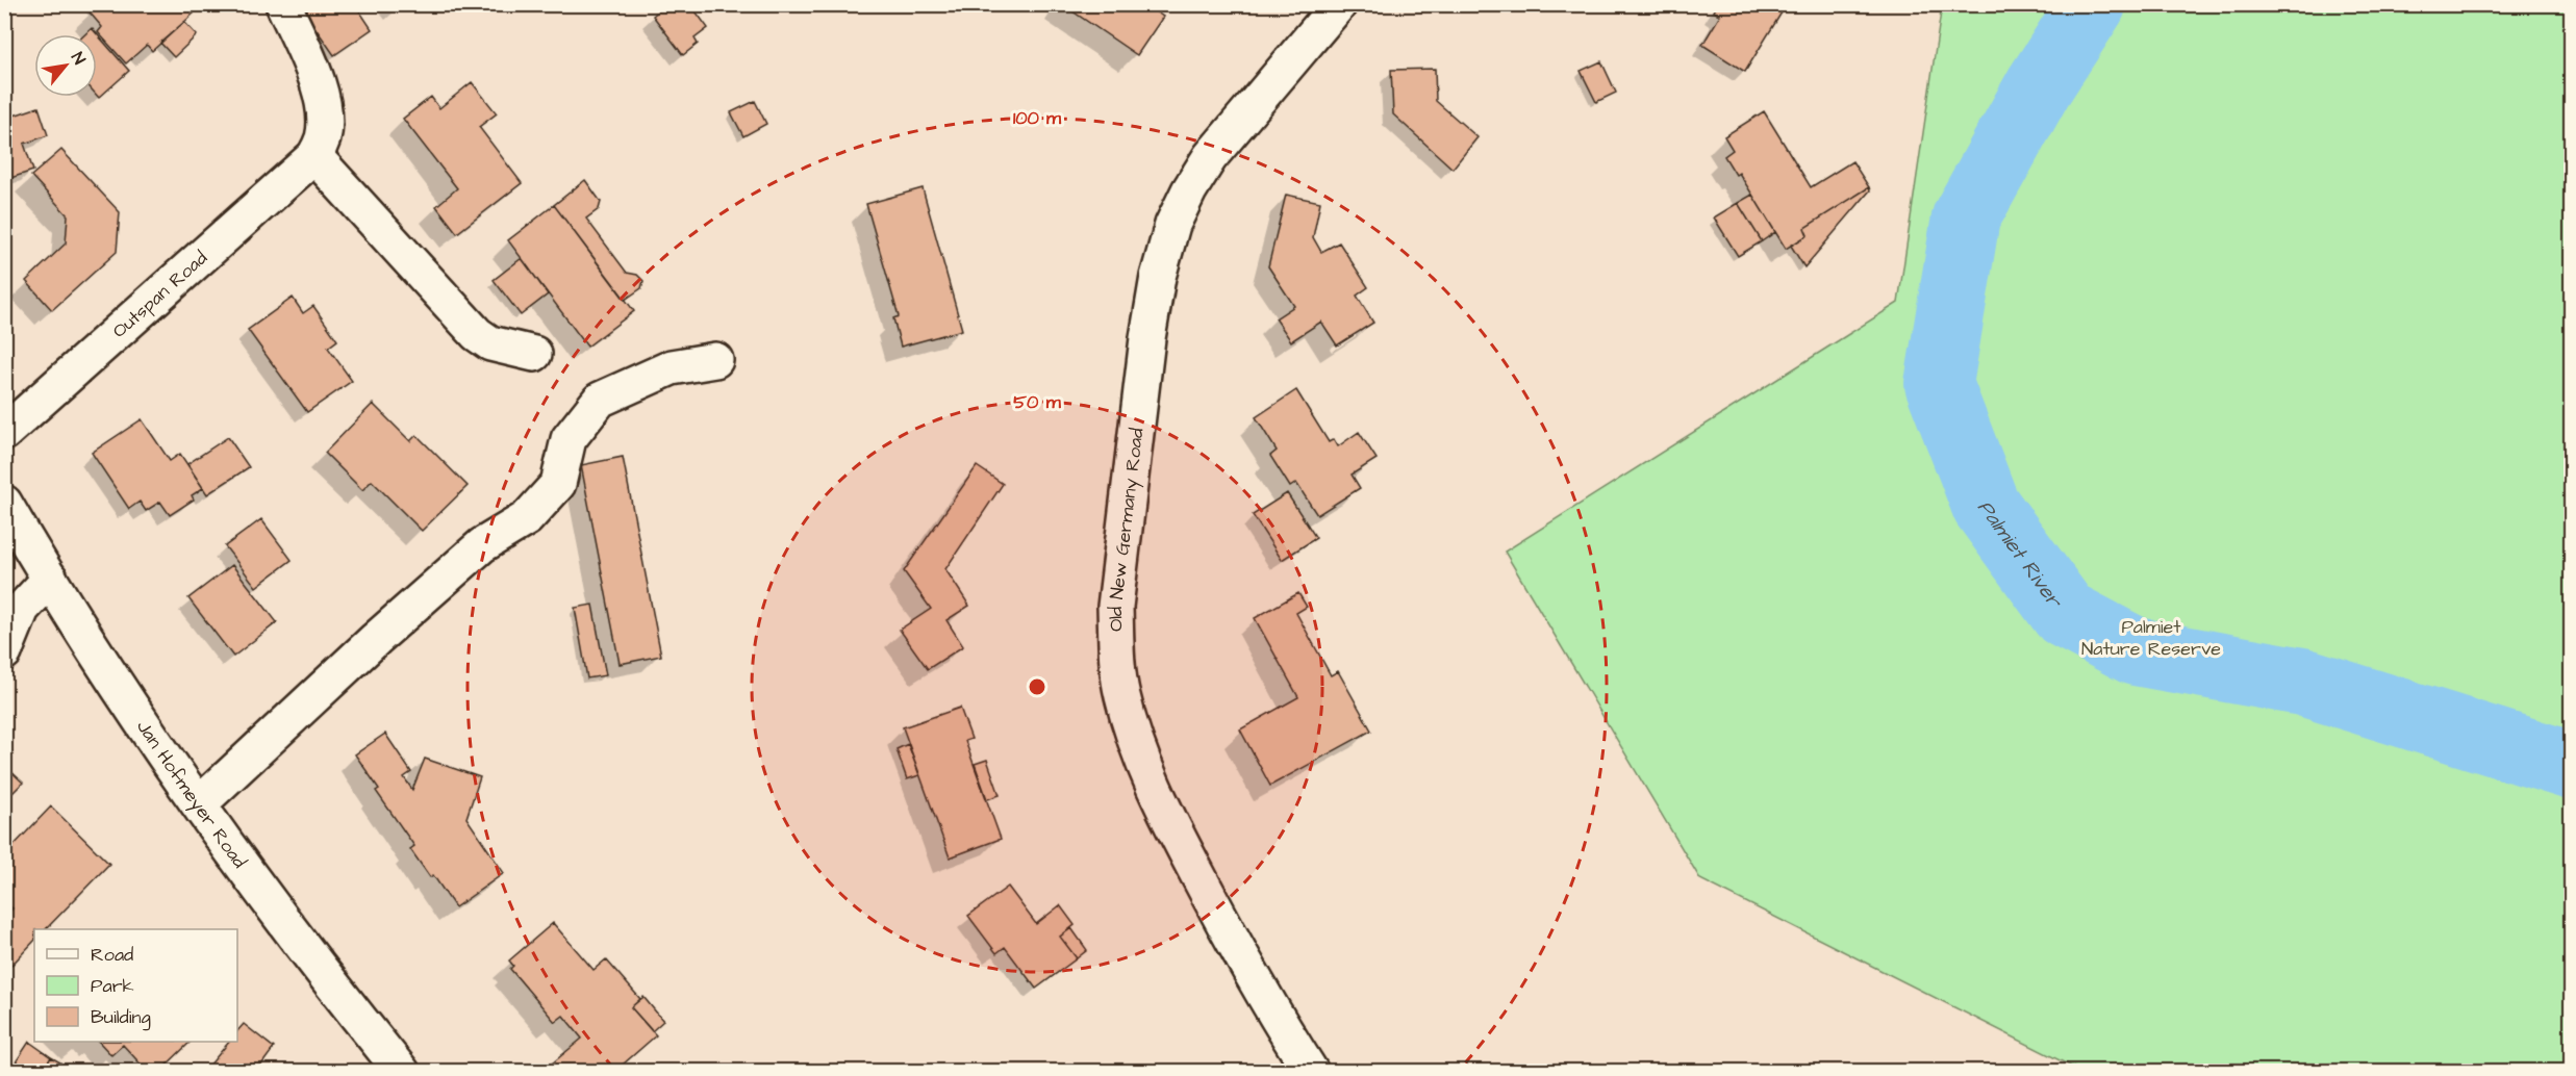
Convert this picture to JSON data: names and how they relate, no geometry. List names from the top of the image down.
{
  "streets": {
    "street": ["Outspan Road", "Old New Germany Road", "Jan Hofmeyer Road"]
  },
  "water": ["Palmiet River"],
  "parks": ["Palmiet Nature Reserve"],
  "legend": ["Road", "Park", "Building"],
  "north": "top right",
  "rings": ["100 m", "50 m"]
}
